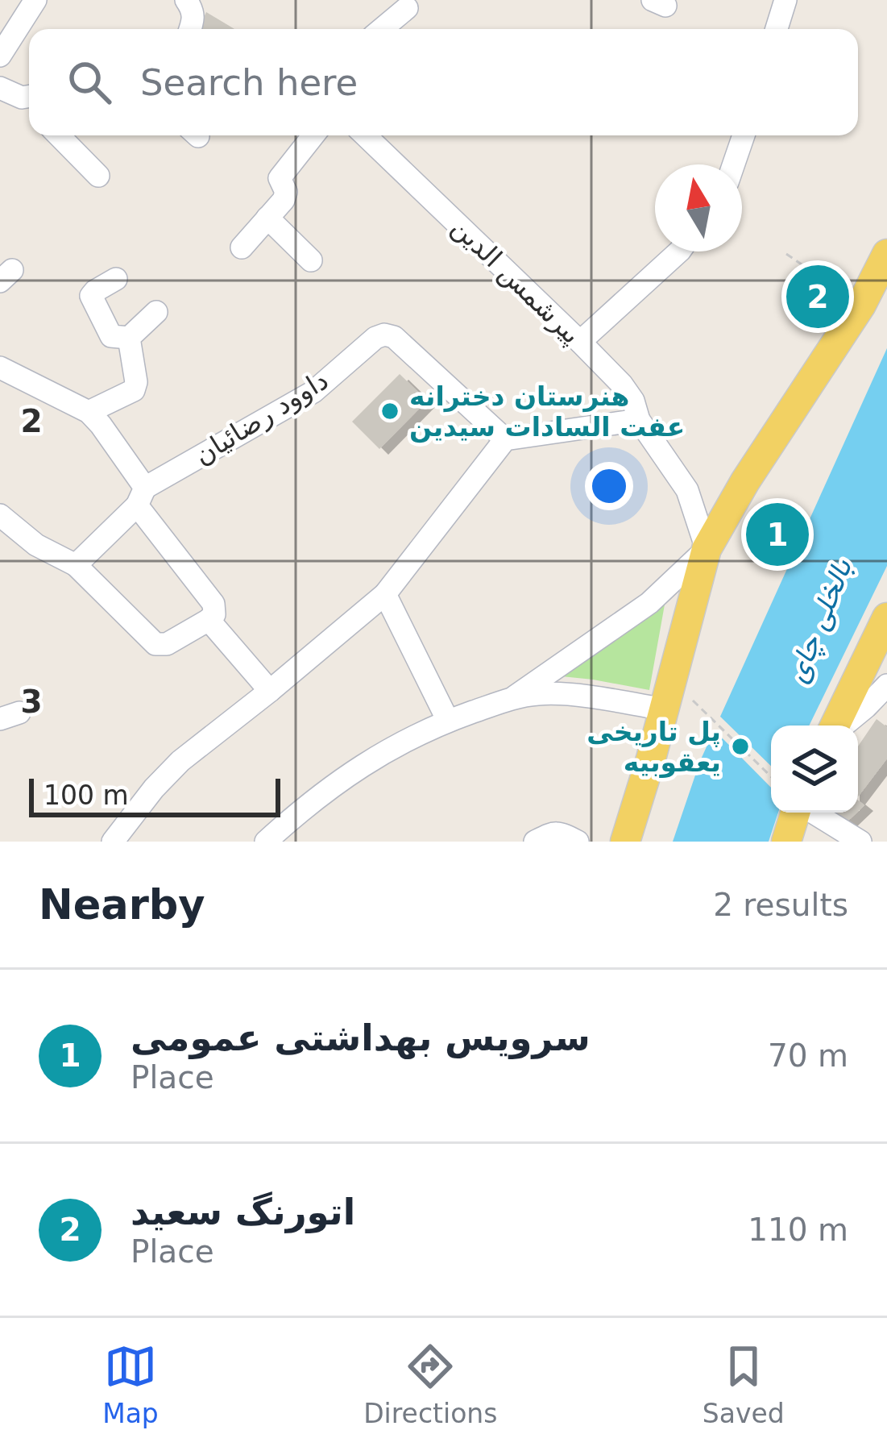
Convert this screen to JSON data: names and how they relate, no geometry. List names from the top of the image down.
{
  "streets": {
    "street": ["پیرشمس الدین", "داوود رضائیان"]
  },
  "water": ["بالخلی چای"],
  "places": ["هنرستان دخترانه عفت السادات سیدین", "پل تاریخی یعقوبیه"],
  "scale_bar": "100 m",
  "north": "top",
  "page": {
    "search": "Search here",
    "pins": ["2", "1"],
    "scale": "100 m",
    "heading": ["Nearby", "2 results"],
    "list": [
      {
        "mark": "1",
        "name": "سرویس بهداشتی عمومی",
        "note": "Place",
        "value": "70 m"
      },
      {
        "mark": "2",
        "name": "اتورنگ سعید",
        "note": "Place",
        "value": "110 m"
      }
    ],
    "nav": ["Map", "Directions", "Saved"]
  },
  "grid": {
    "rows": ["2", "3"]
  }
}
